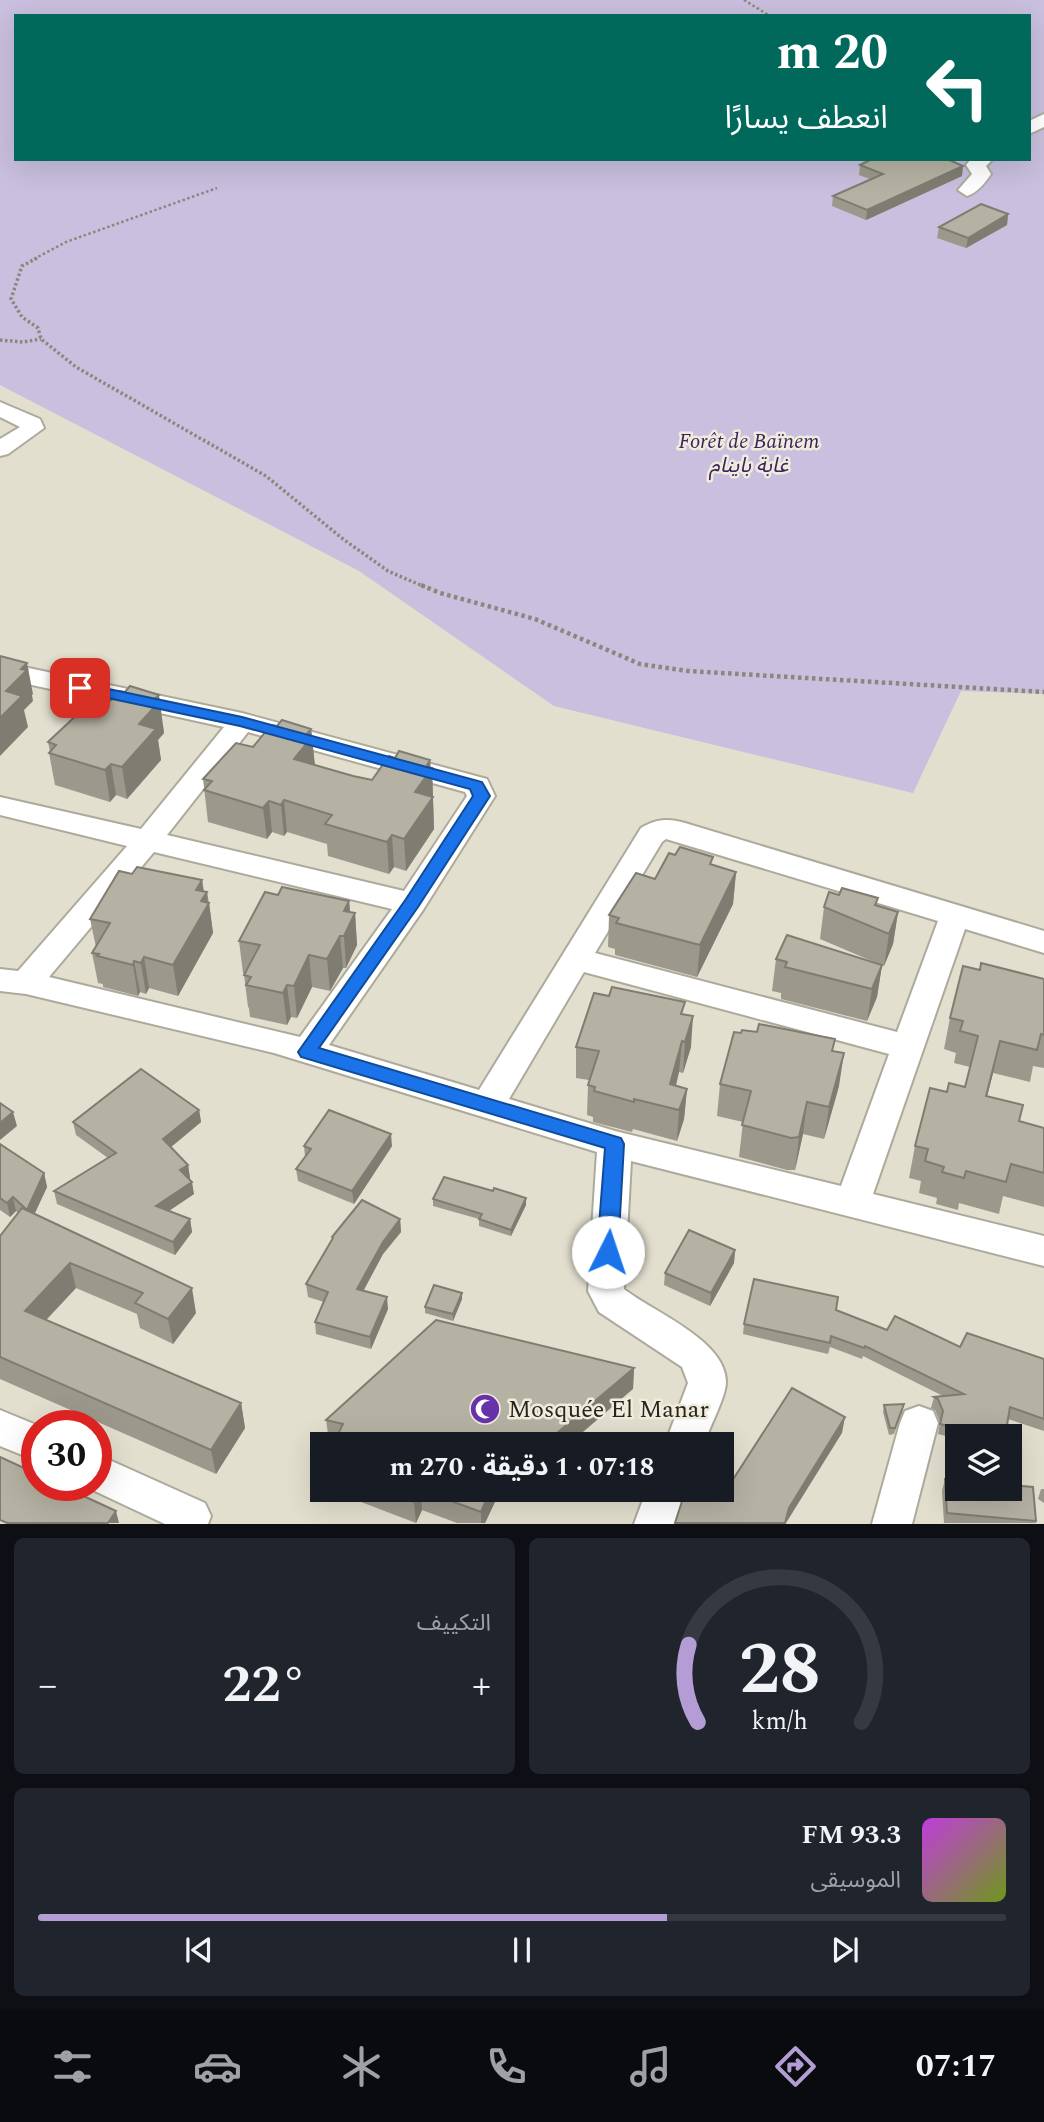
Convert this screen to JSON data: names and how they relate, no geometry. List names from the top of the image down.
{
  "parks": ["Forêt de Baïnem غابة باينام"],
  "places": {
    "mosque": ["Mosquée El Manar"]
  },
  "page": {
    "turn": ["20 m", "انعطف يسارًا"],
    "limit": "30",
    "trip": "07:18 · 1 دقيقة · 270 m",
    "tile": "التكييف",
    "heat": ["−", "22°", "+"],
    "song": ["93.3 FM", "الموسيقى"],
    "tabs": "07:17",
    "gauge": ["28", "km/h"]
  }
}
